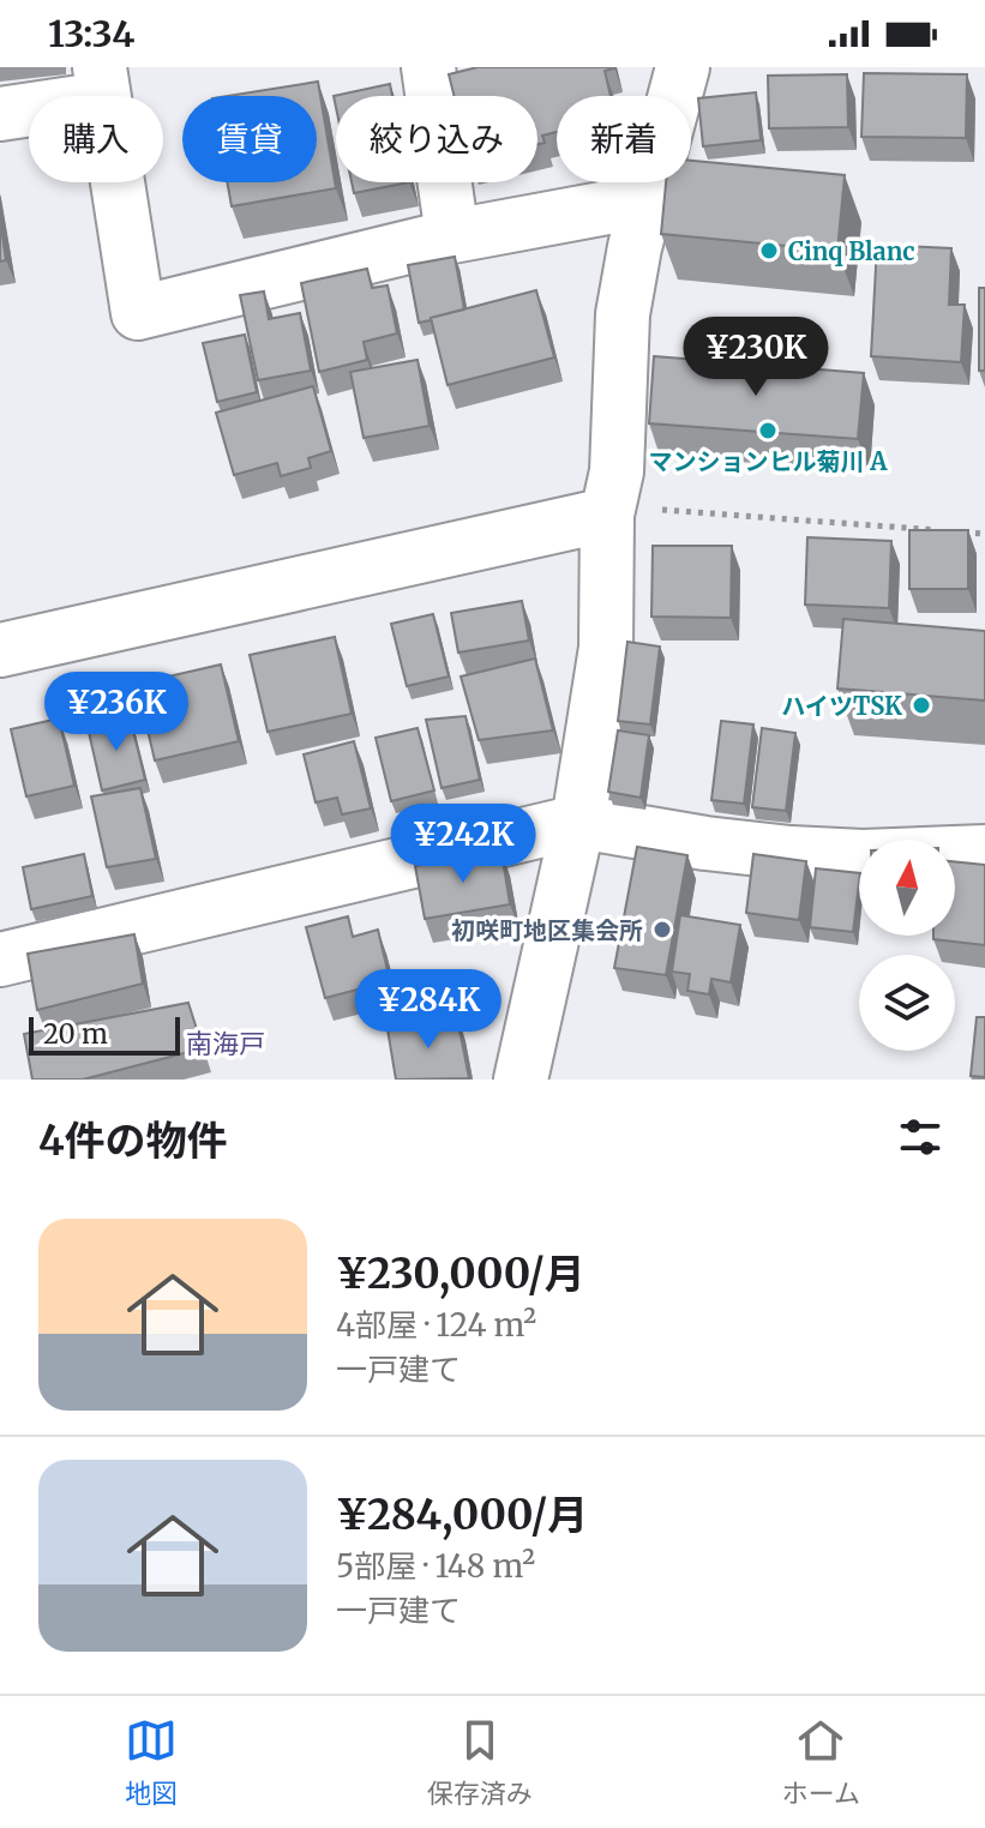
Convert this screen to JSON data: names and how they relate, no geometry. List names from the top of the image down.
{
  "districts": ["南海戸"],
  "places": [
    "Cinq Blanc",
    "マンションヒル菊川 A",
    "ハイツTSK",
    "初咲町地区集会所"
  ],
  "scale_bar": "20 m",
  "north": "top",
  "page": {
    "status": "13:34",
    "chip": [
      "購入",
      "賃貸",
      "絞り込み",
      "新着"
    ],
    "price": [
      "¥230K",
      "¥236K",
      "¥242K",
      "¥284K"
    ],
    "scale": "20 m",
    "heading": "4件の物件",
    "list": [
      {
        "name": "¥230,000/月",
        "note": "4部屋 · 124 m² · 一戸建て"
      },
      {
        "name": "¥284,000/月",
        "note": "5部屋 · 148 m² · 一戸建て"
      }
    ],
    "tabs": ["地図", "保存済み", "ホーム"]
  }
}
